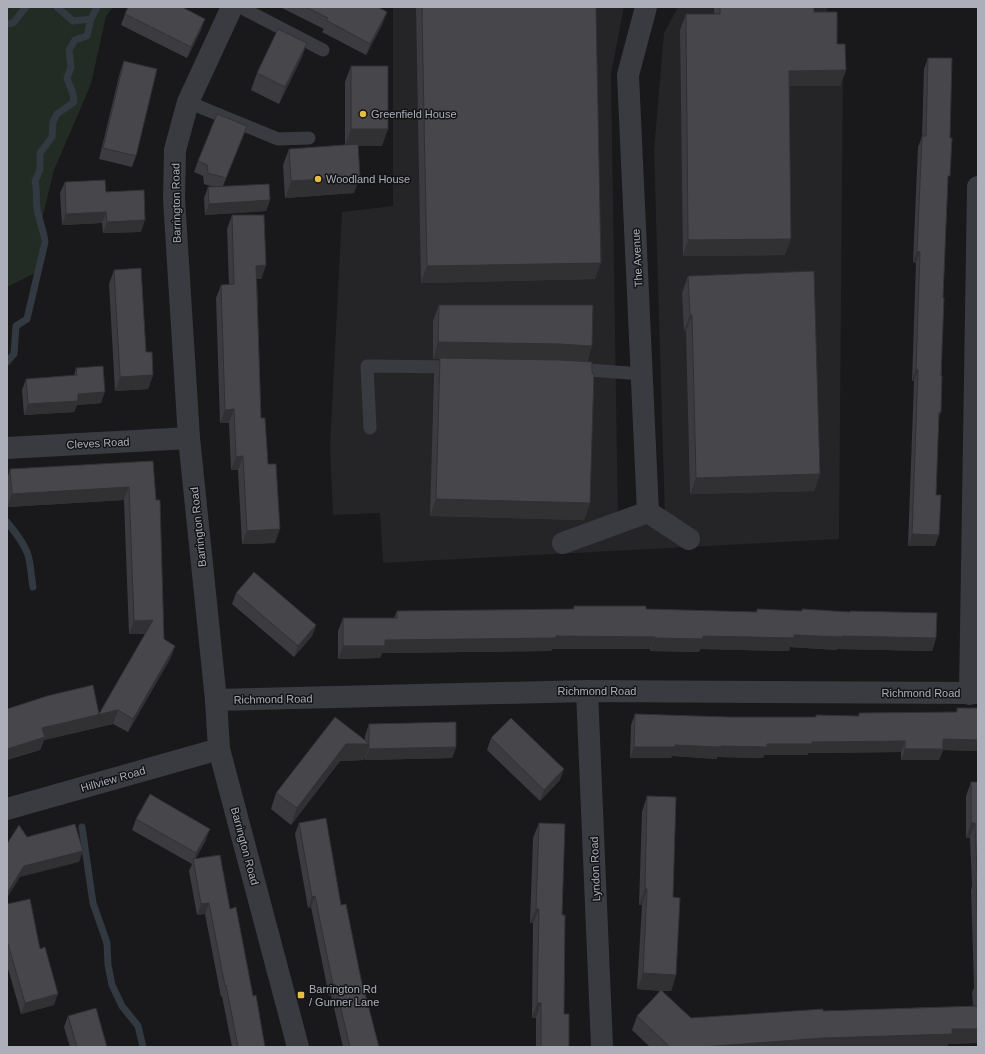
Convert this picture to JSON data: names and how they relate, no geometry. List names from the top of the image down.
{
  "streets": {
    "street": [
      "Barrington Road",
      "The Avenue",
      "Cleves Road",
      "Richmond Road",
      "Hillview Road",
      "Lyndon Road"
    ]
  },
  "crossings": [
    ["Barrington Road", "Cleves Road"],
    ["Barrington Road", "Richmond Road"],
    ["Barrington Road", "Hillview Road"],
    ["Richmond Road", "Lyndon Road"]
  ],
  "places": {
    "other": ["Greenfield House", "Woodland House"],
    "transit": ["Barrington Rd / Gunner Lane"]
  }
}
